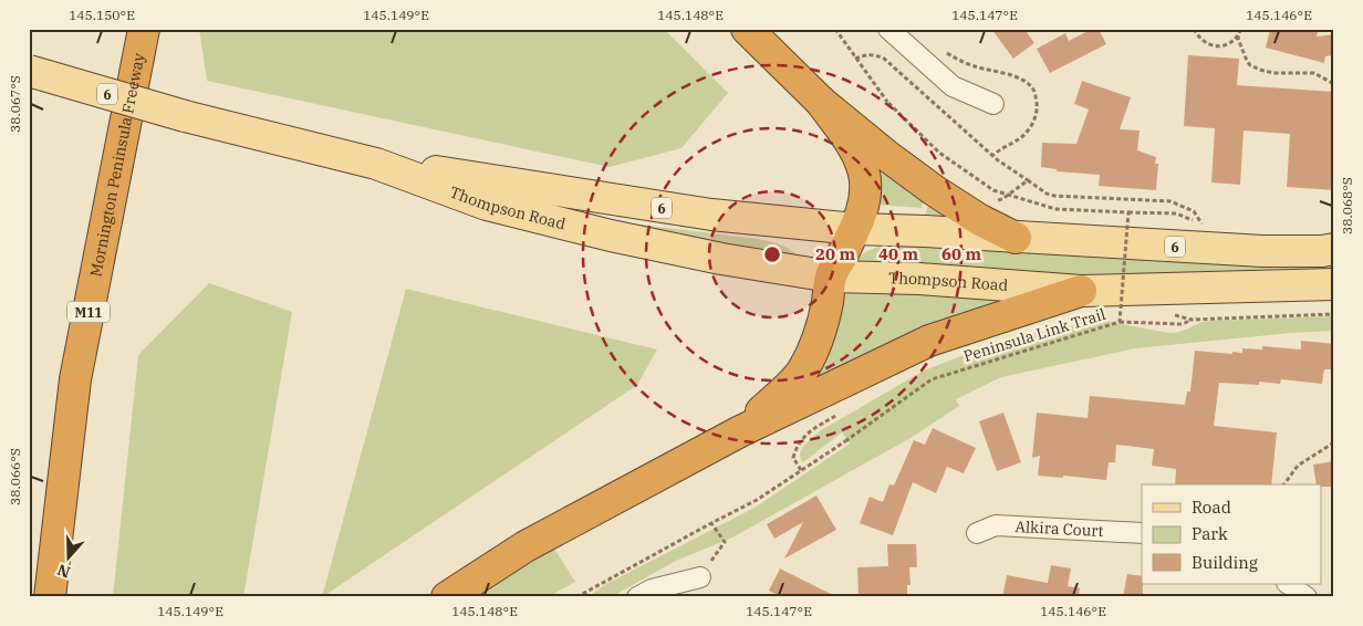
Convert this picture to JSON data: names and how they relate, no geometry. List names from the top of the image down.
{
  "streets": {
    "highway": ["Mornington Peninsula Freeway", "M11"],
    "main road": ["6", "Thompson Road"],
    "street": ["Alkira Court"],
    "path": ["Peninsula Link Trail"]
  },
  "legend": ["Road", "Park", "Building"],
  "north": "bottom",
  "coordinates": [
    "145.150°E",
    "145.149°E",
    "145.148°E",
    "145.147°E",
    "145.146°E",
    "38.067°S",
    "38.068°S",
    "38.066°S"
  ],
  "rings": ["20 m", "40 m", "60 m"]
}
